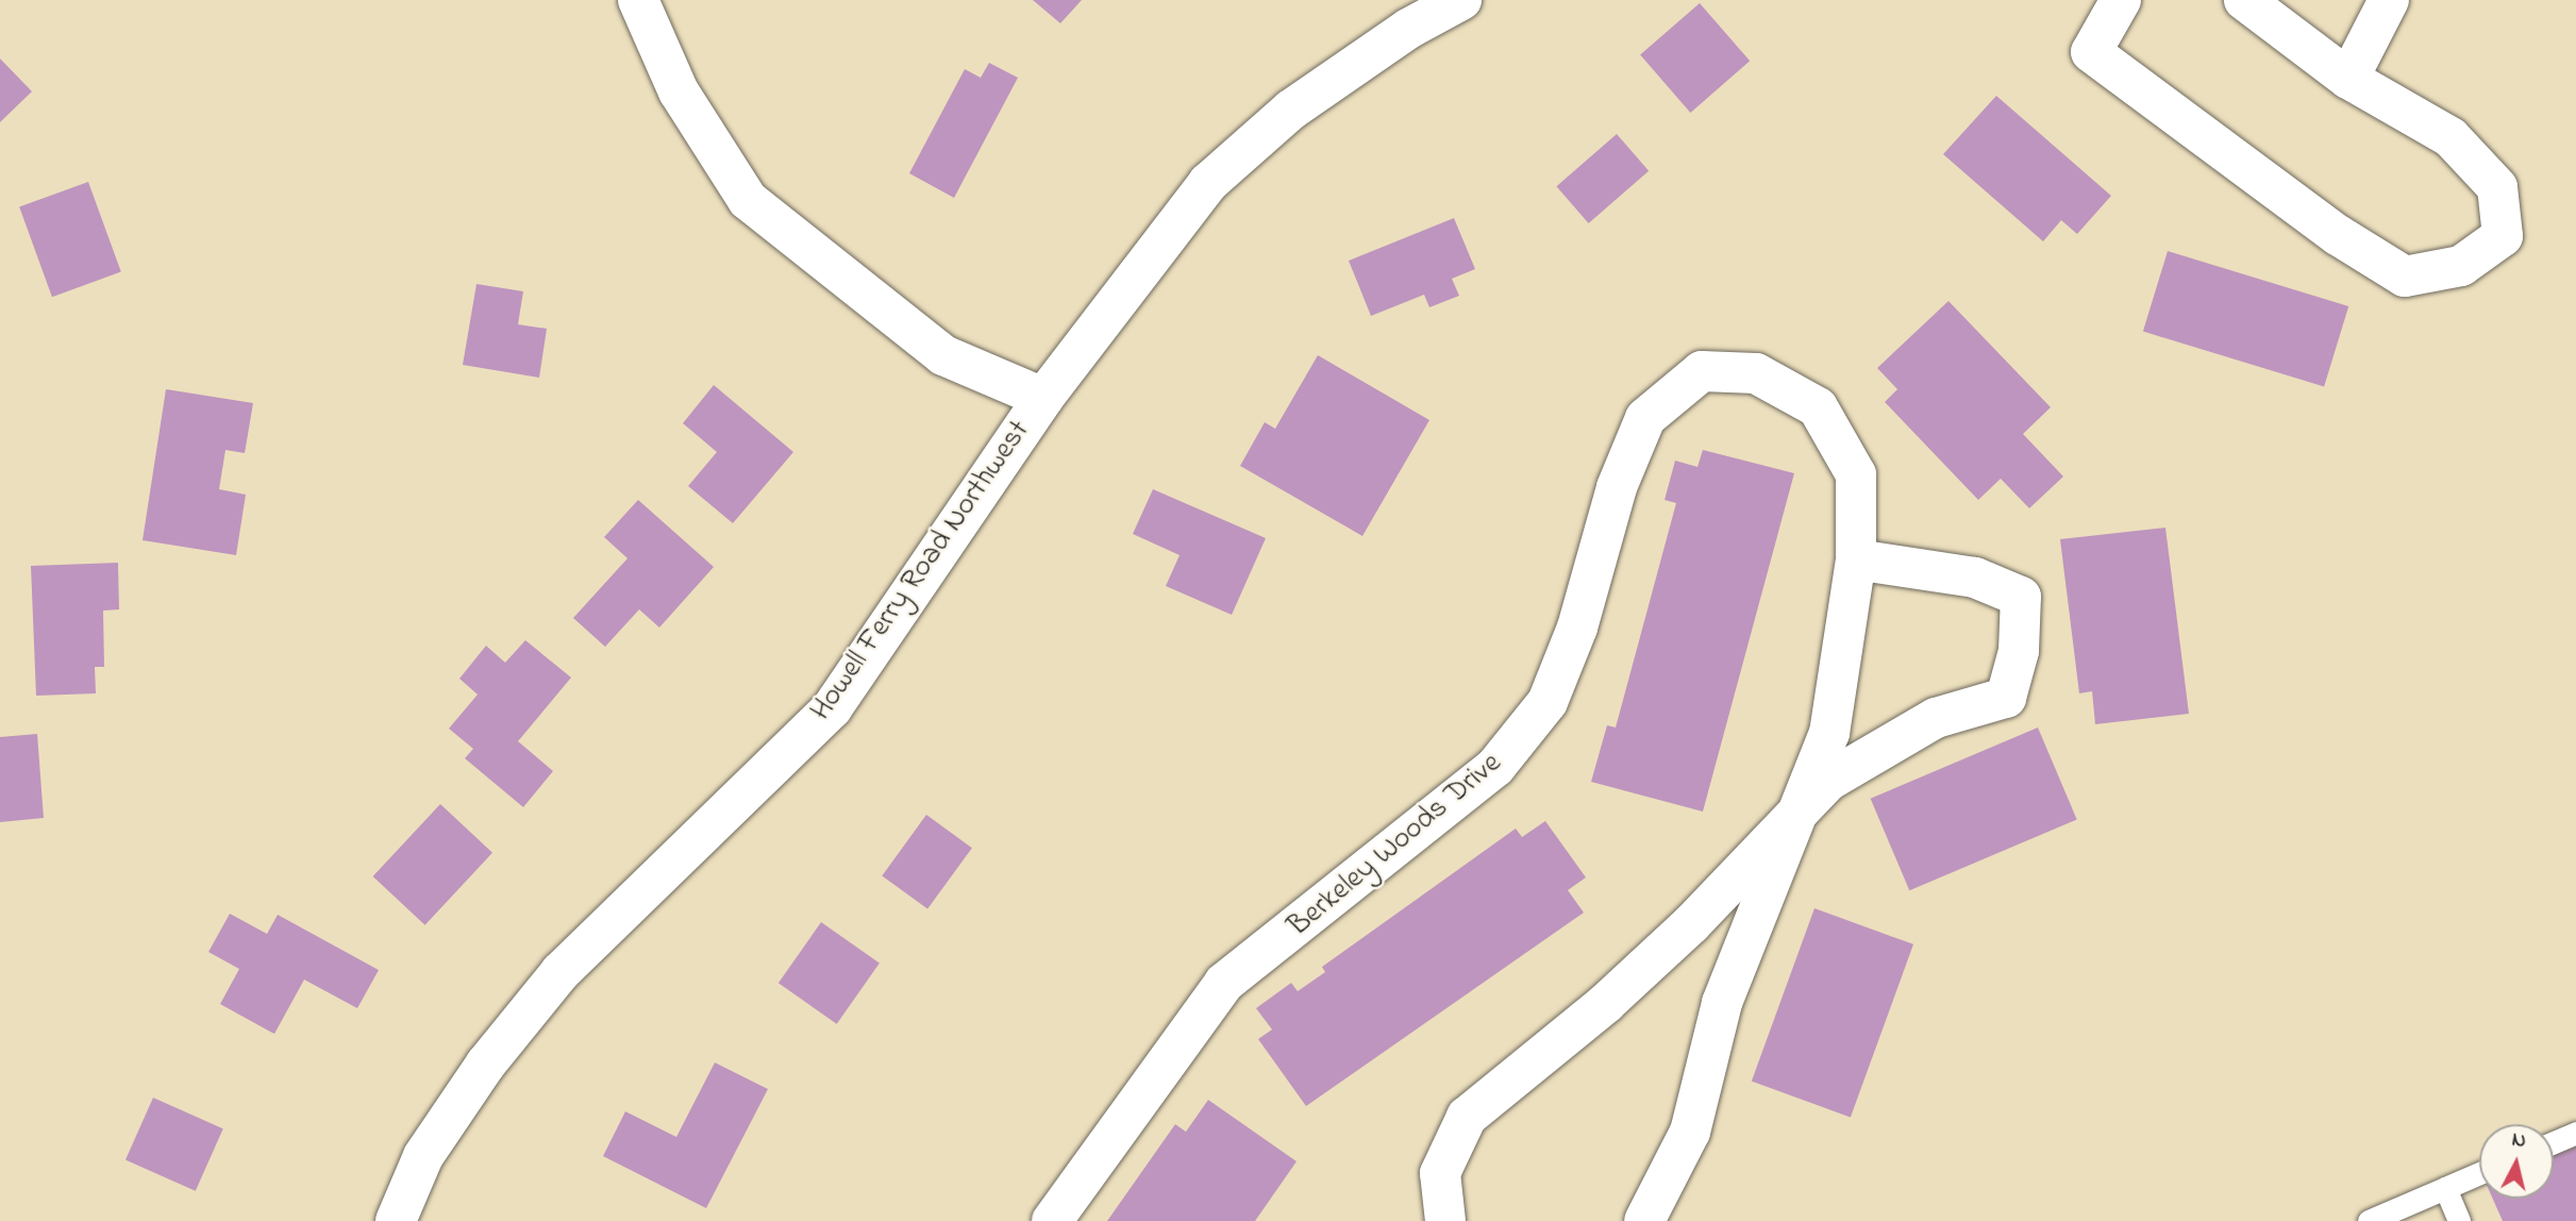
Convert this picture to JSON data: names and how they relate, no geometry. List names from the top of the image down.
{
  "streets": {
    "street": ["Howell Ferry Road Northwest", "Berkeley Woods Drive"]
  },
  "north": "top"
}
